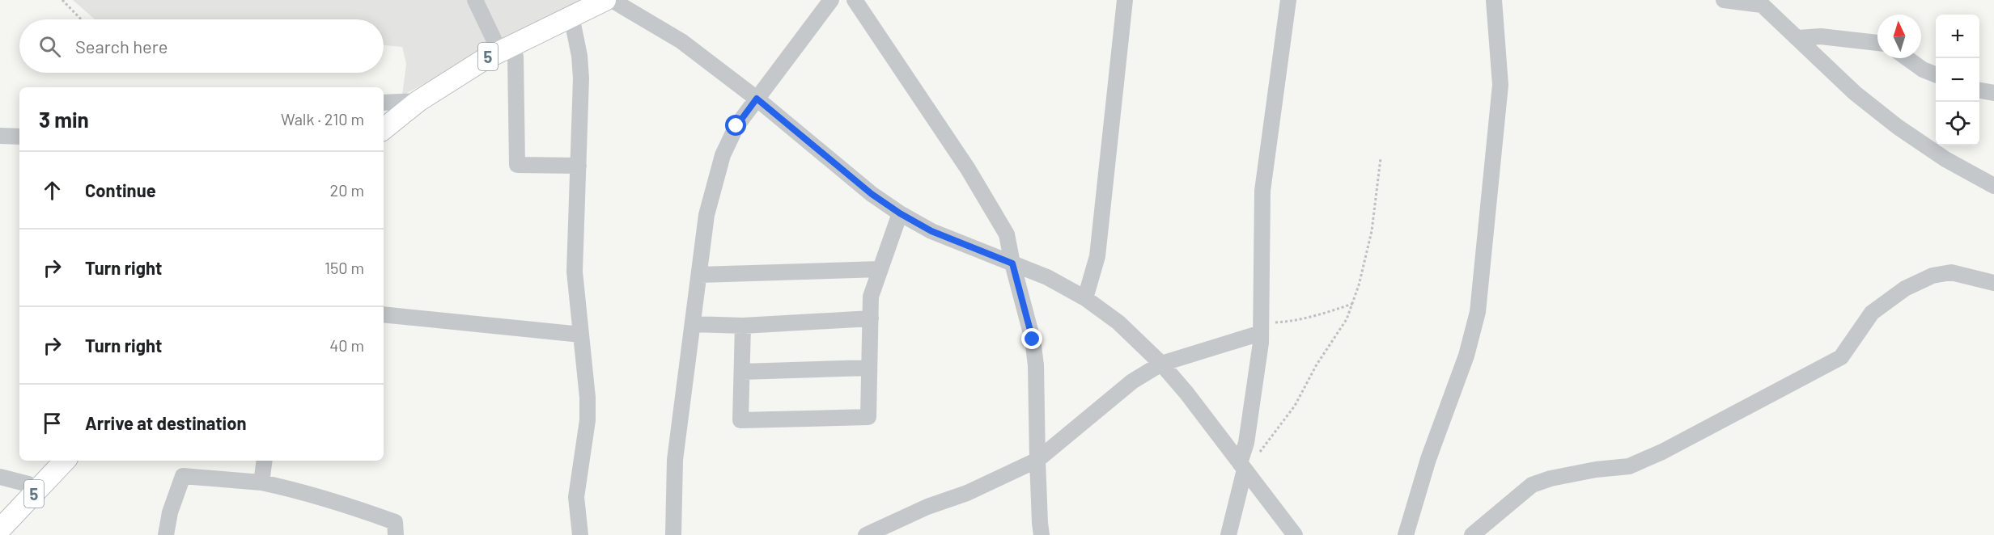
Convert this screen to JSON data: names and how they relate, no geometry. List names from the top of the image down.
{
  "streets": {
    "main road": ["5"]
  },
  "north": "top",
  "page": {
    "map_buttons": ["+", "−"],
    "search": "Search here",
    "heading": ["3 min", "Walk · 210 m"],
    "list": [
      ["Continue", "20 m"],
      ["Turn right", "150 m"],
      ["Turn right", "40 m"],
      "Arrive at destination"
    ]
  }
}
